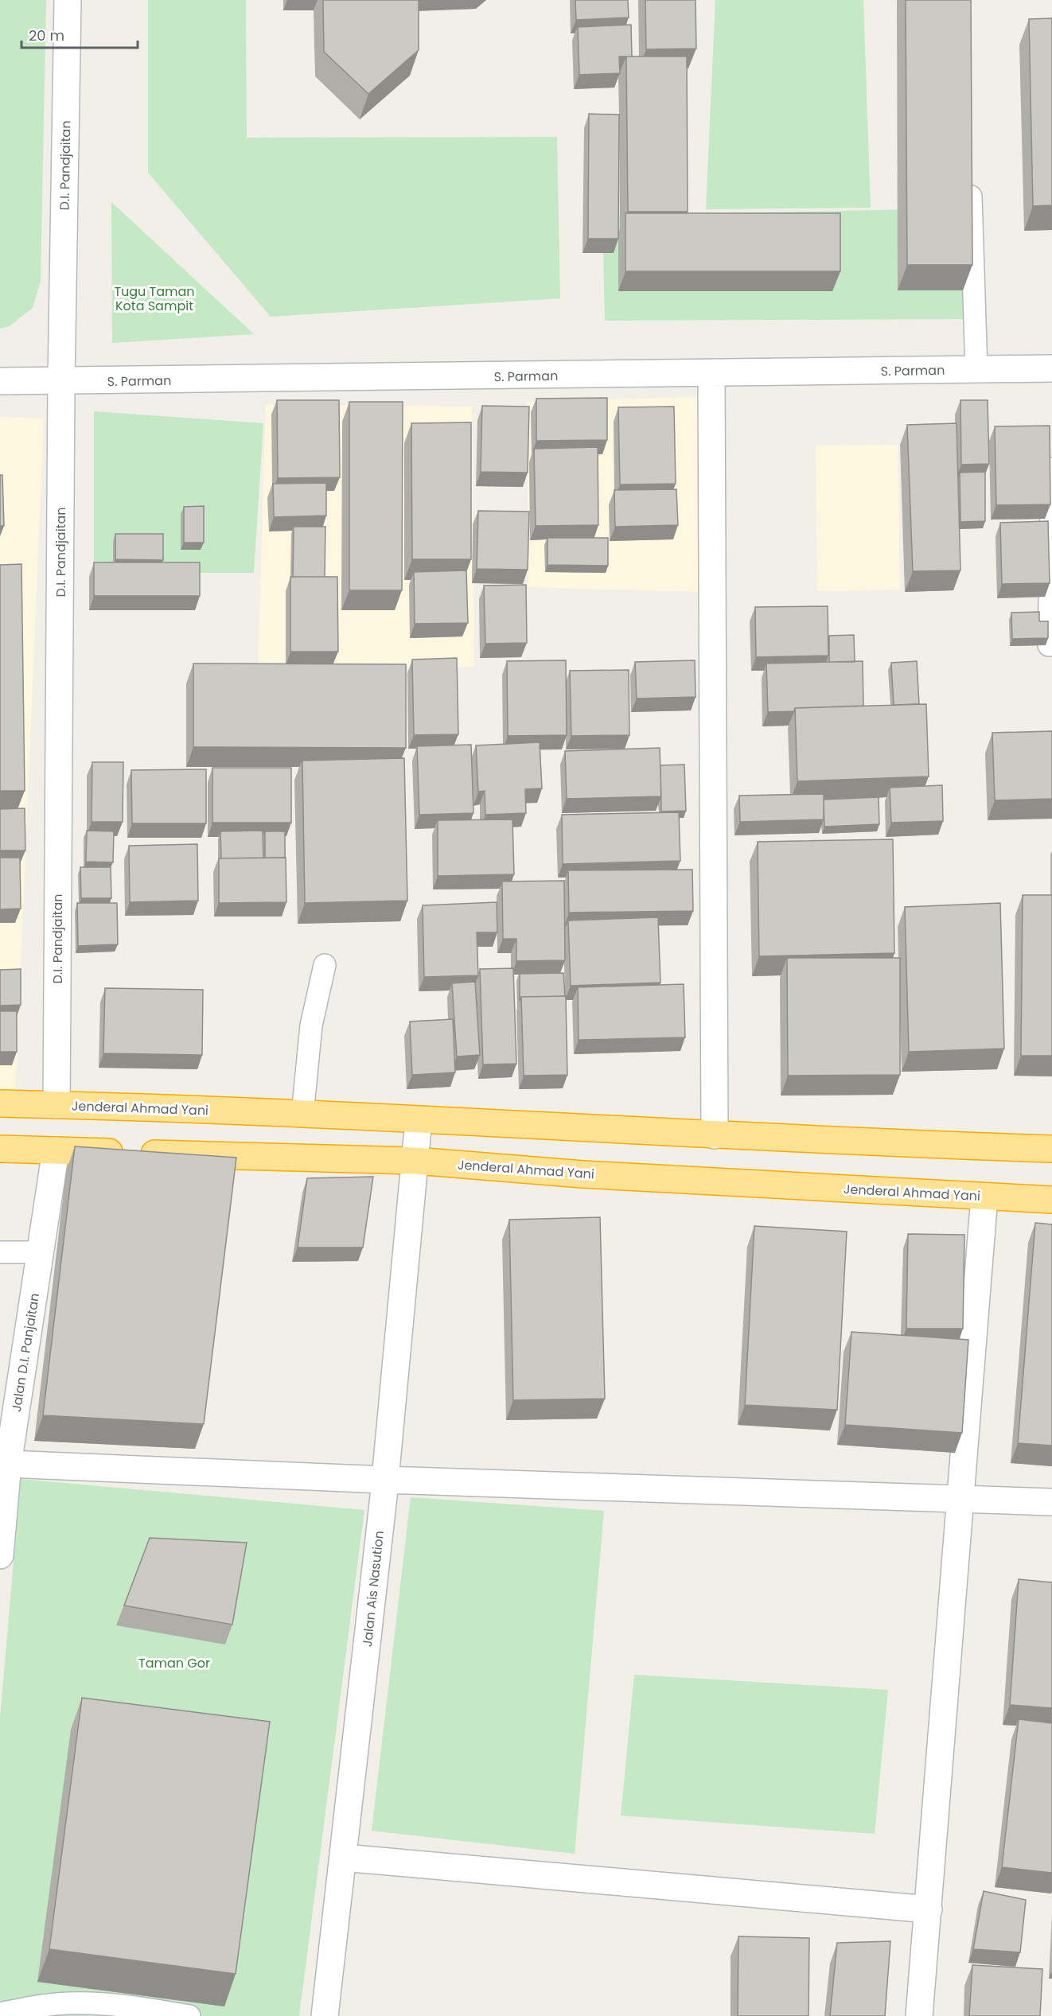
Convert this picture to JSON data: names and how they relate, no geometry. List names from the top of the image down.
{
  "streets": {
    "highway": ["Jenderal Ahmad Yani"],
    "street": [
      "D.I. Pandjaitan",
      "S. Parman",
      "Jalan D.I. Panjaitan",
      "Jalan Ais Nasution"
    ]
  },
  "crossings": [
    ["D.I. Pandjaitan", "S. Parman"],
    ["D.I. Pandjaitan", "Jenderal Ahmad Yani"],
    ["Jenderal Ahmad Yani", "Jalan D.I. Panjaitan"],
    ["Jenderal Ahmad Yani", "Jalan Ais Nasution"]
  ],
  "parks": ["Tugu Taman Kota Sampit", "Taman Gor"],
  "scale_bar": "20 m"
}
